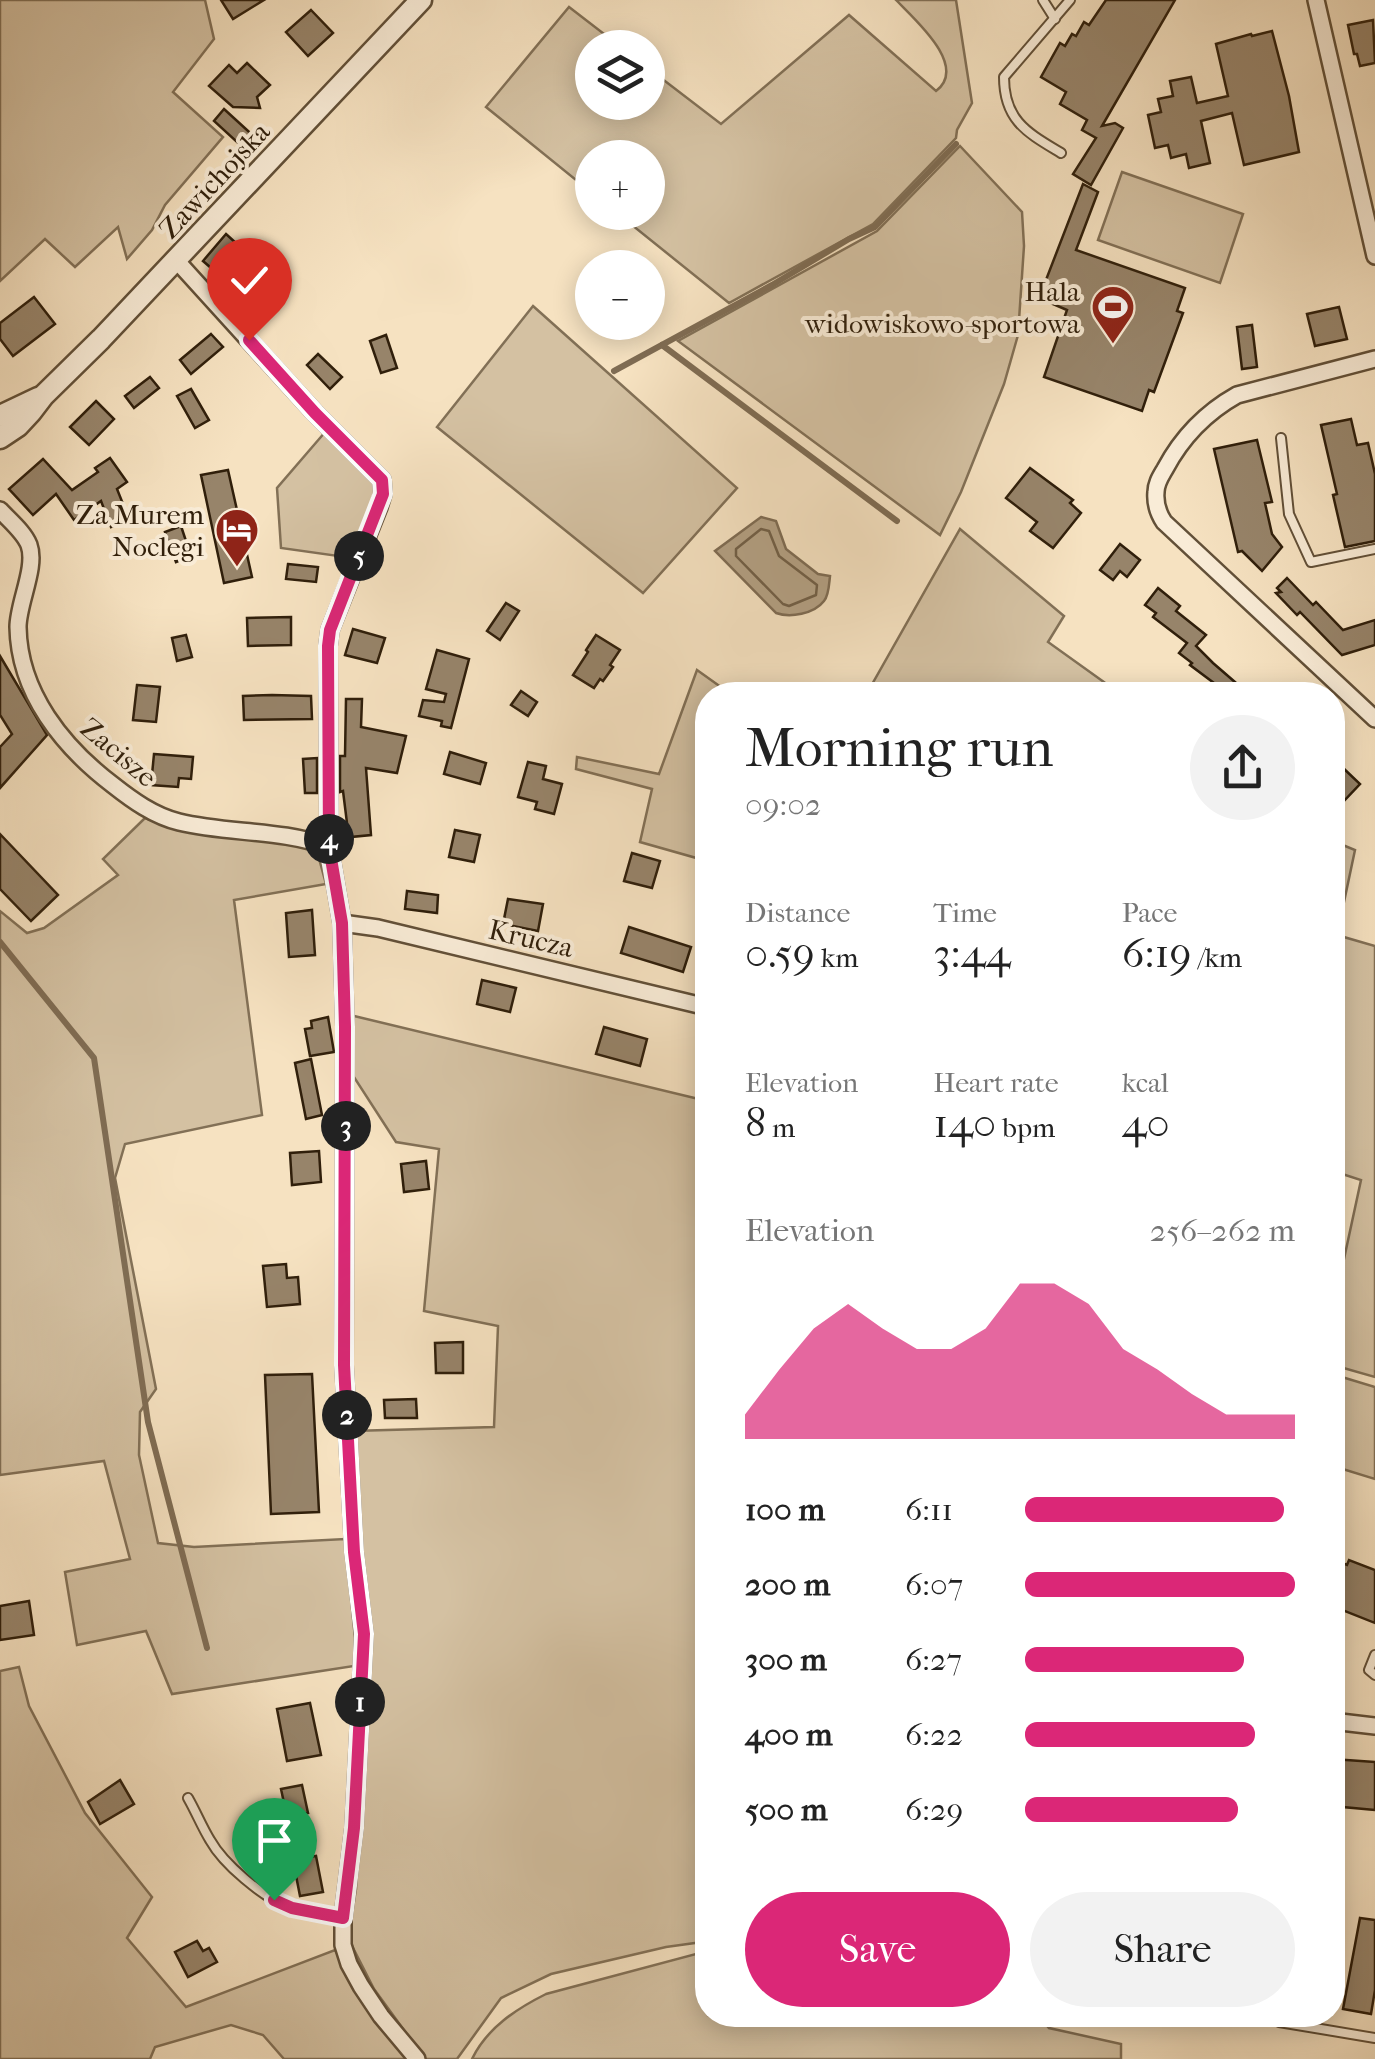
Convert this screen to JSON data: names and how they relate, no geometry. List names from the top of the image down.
{
  "streets": {
    "street": ["Zawichojska", "Zacisze", "Krucza"]
  },
  "places": {
    "sports": ["Hala widowiskowo-sportowa"],
    "hotel": ["Za Murem Noclegi"]
  },
  "page": {
    "map_buttons": ["+", "−"],
    "pins": [
      "5",
      "4",
      "3",
      "2",
      "1"
    ],
    "heading": ["Morning run", "09:02"],
    "stats": [
      ["Distance", "0.59 km"],
      ["Time", "3:44"],
      ["Pace", "6:19 /km"],
      ["Elevation", "8 m"],
      ["Heart rate", "140 bpm"],
      ["kcal", "40"]
    ],
    "chart": ["Elevation", "256–262 m"],
    "list": [
      {
        "name": "100 m",
        "note": "6:11"
      },
      {
        "name": "200 m",
        "note": "6:07"
      },
      {
        "name": "300 m",
        "note": "6:27"
      },
      {
        "name": "400 m",
        "note": "6:22"
      },
      {
        "name": "500 m",
        "note": "6:29"
      }
    ],
    "buttons": ["Save", "Share"]
  }
}
